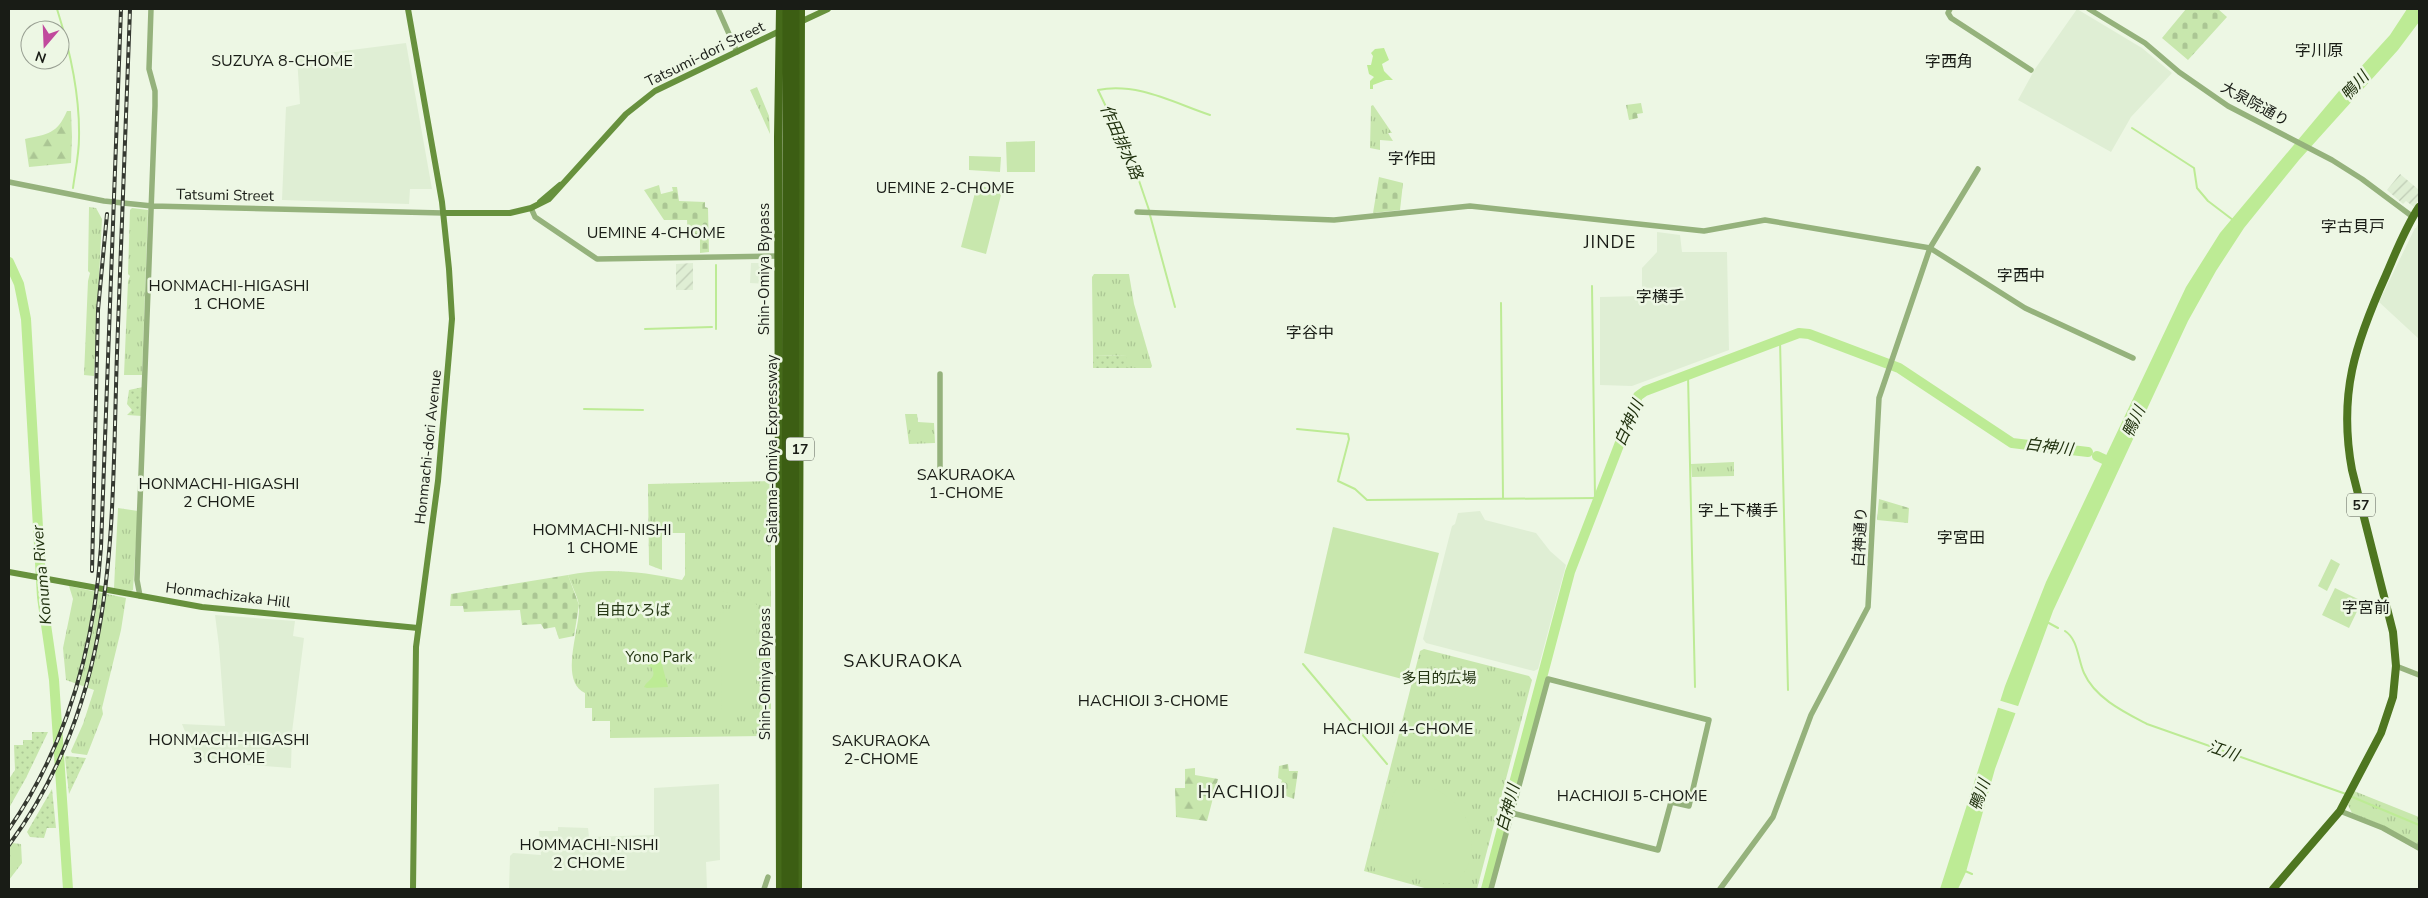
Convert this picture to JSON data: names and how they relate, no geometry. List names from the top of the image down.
{
  "streets": {
    "highway": ["Shin-Omiya Bypass", "Saitama-Omiya Expressway", "17"],
    "main road": [
      "Tatsumi-dori Street",
      "Honmachi-dori Avenue",
      "57",
      "Honmachizaka Hill"
    ],
    "street": ["大泉院通り", "Tatsumi Street", "白神通り"]
  },
  "crossings": [
    ["Tatsumi-dori Street", "Tatsumi Street"],
    ["Tatsumi-dori Street", "Shin-Omiya Bypass"],
    ["Tatsumi-dori Street", "Honmachi-dori Avenue"],
    ["Tatsumi-dori Street", "17"],
    ["大泉院通り", "57"],
    ["Tatsumi Street", "Honmachi-dori Avenue"],
    ["Honmachi-dori Avenue", "Honmachizaka Hill"]
  ],
  "districts": [
    "字川原",
    "SUZUYA 8-CHOME",
    "字西角",
    "字作田",
    "UEMINE 2-CHOME",
    "字古貝戸",
    "UEMINE 4-CHOME",
    "JINDE",
    "字西中",
    "HONMACHI-HIGASHI 1 CHOME",
    "字横手",
    "字谷中",
    "SAKURAOKA 1-CHOME",
    "HONMACHI-HIGASHI 2 CHOME",
    "字上下横手",
    "HOMMACHI-NISHI 1 CHOME",
    "字宮田",
    "字宮前",
    "SAKURAOKA",
    "HACHIOJI 3-CHOME",
    "HACHIOJI 4-CHOME",
    "HONMACHI-HIGASHI 3 CHOME",
    "SAKURAOKA 2-CHOME",
    "HACHIOJI",
    "HACHIOJI 5-CHOME",
    "HOMMACHI-NISHI 2 CHOME"
  ],
  "water": [
    "鴨川",
    "作田排水路",
    "白神川",
    "Konuma River",
    "江川"
  ],
  "parks": ["自由ひろば", "Yono Park", "多目的広場"],
  "north": "bottom"
}
